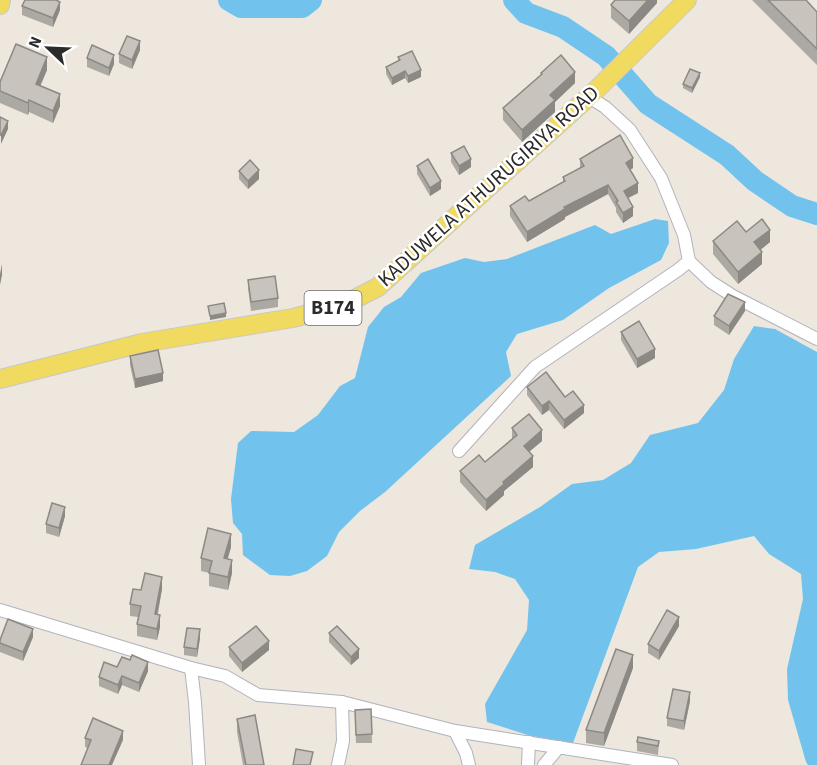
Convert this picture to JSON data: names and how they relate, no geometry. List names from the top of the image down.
{
  "streets": {
    "main road": ["KADUWELA ATHURUGIRIYA ROAD", "B174"]
  },
  "north": "top left"
}
